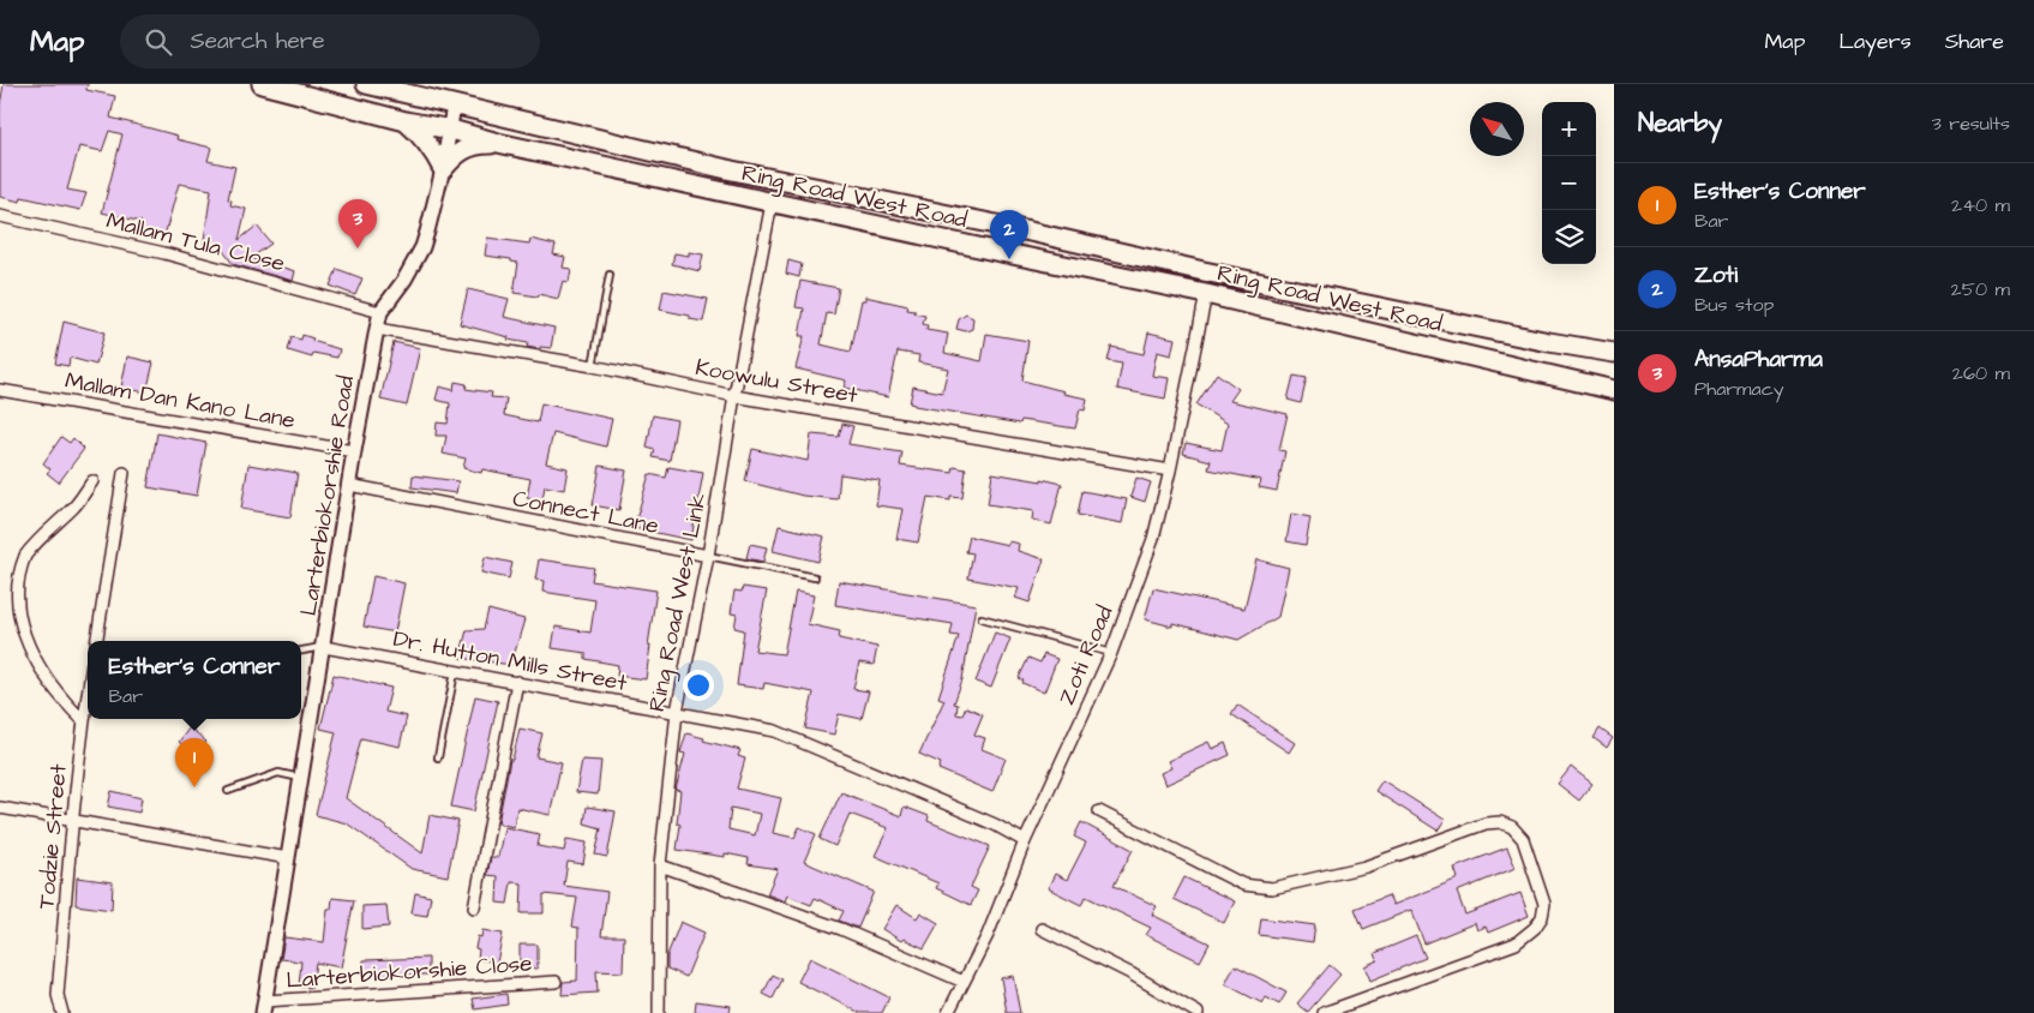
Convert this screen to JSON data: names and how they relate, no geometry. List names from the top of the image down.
{
  "streets": {
    "main road": ["Ring Road West Road"],
    "street": [
      "Mallam Tula Close",
      "Koowulu Street",
      "Mallam Dan Kano Lane",
      "Larterbiokorshie Road",
      "Connect Lane",
      "Ring Road West Link",
      "Zoti Road",
      "Dr. Hutton Mills Street",
      "Todzie Street",
      "Larterbiokorshie Close"
    ]
  },
  "crossings": [
    ["Ring Road West Road", "Larterbiokorshie Road"],
    ["Ring Road West Road", "Ring Road West Link"],
    ["Ring Road West Road", "Zoti Road"],
    ["Mallam Tula Close", "Larterbiokorshie Road"],
    ["Koowulu Street", "Larterbiokorshie Road"],
    ["Koowulu Street", "Ring Road West Link"],
    ["Koowulu Street", "Zoti Road"],
    ["Mallam Dan Kano Lane", "Larterbiokorshie Road"],
    ["Larterbiokorshie Road", "Connect Lane"],
    ["Larterbiokorshie Road", "Dr. Hutton Mills Street"],
    ["Larterbiokorshie Road", "Larterbiokorshie Close"],
    ["Connect Lane", "Ring Road West Link"],
    ["Ring Road West Link", "Dr. Hutton Mills Street"],
    ["Zoti Road", "Dr. Hutton Mills Street"]
  ],
  "north": "top left",
  "page": {
    "header": "Map",
    "search": "Search here",
    "nav": ["Map", "Layers", "Share"],
    "heading": ["Nearby", "3 results"],
    "map_buttons": ["+", "−"],
    "list": [
      {
        "mark": "1",
        "name": "Esther's Conner",
        "note": "Bar",
        "value": "240 m"
      },
      {
        "mark": "2",
        "name": "Zoti",
        "note": "Bus stop",
        "value": "250 m"
      },
      {
        "mark": "3",
        "name": "AnsaPharma",
        "note": "Pharmacy",
        "value": "260 m"
      }
    ],
    "pins": ["3", "2", "1"],
    "popup": ["Esther's Conner", "Bar"]
  }
}
